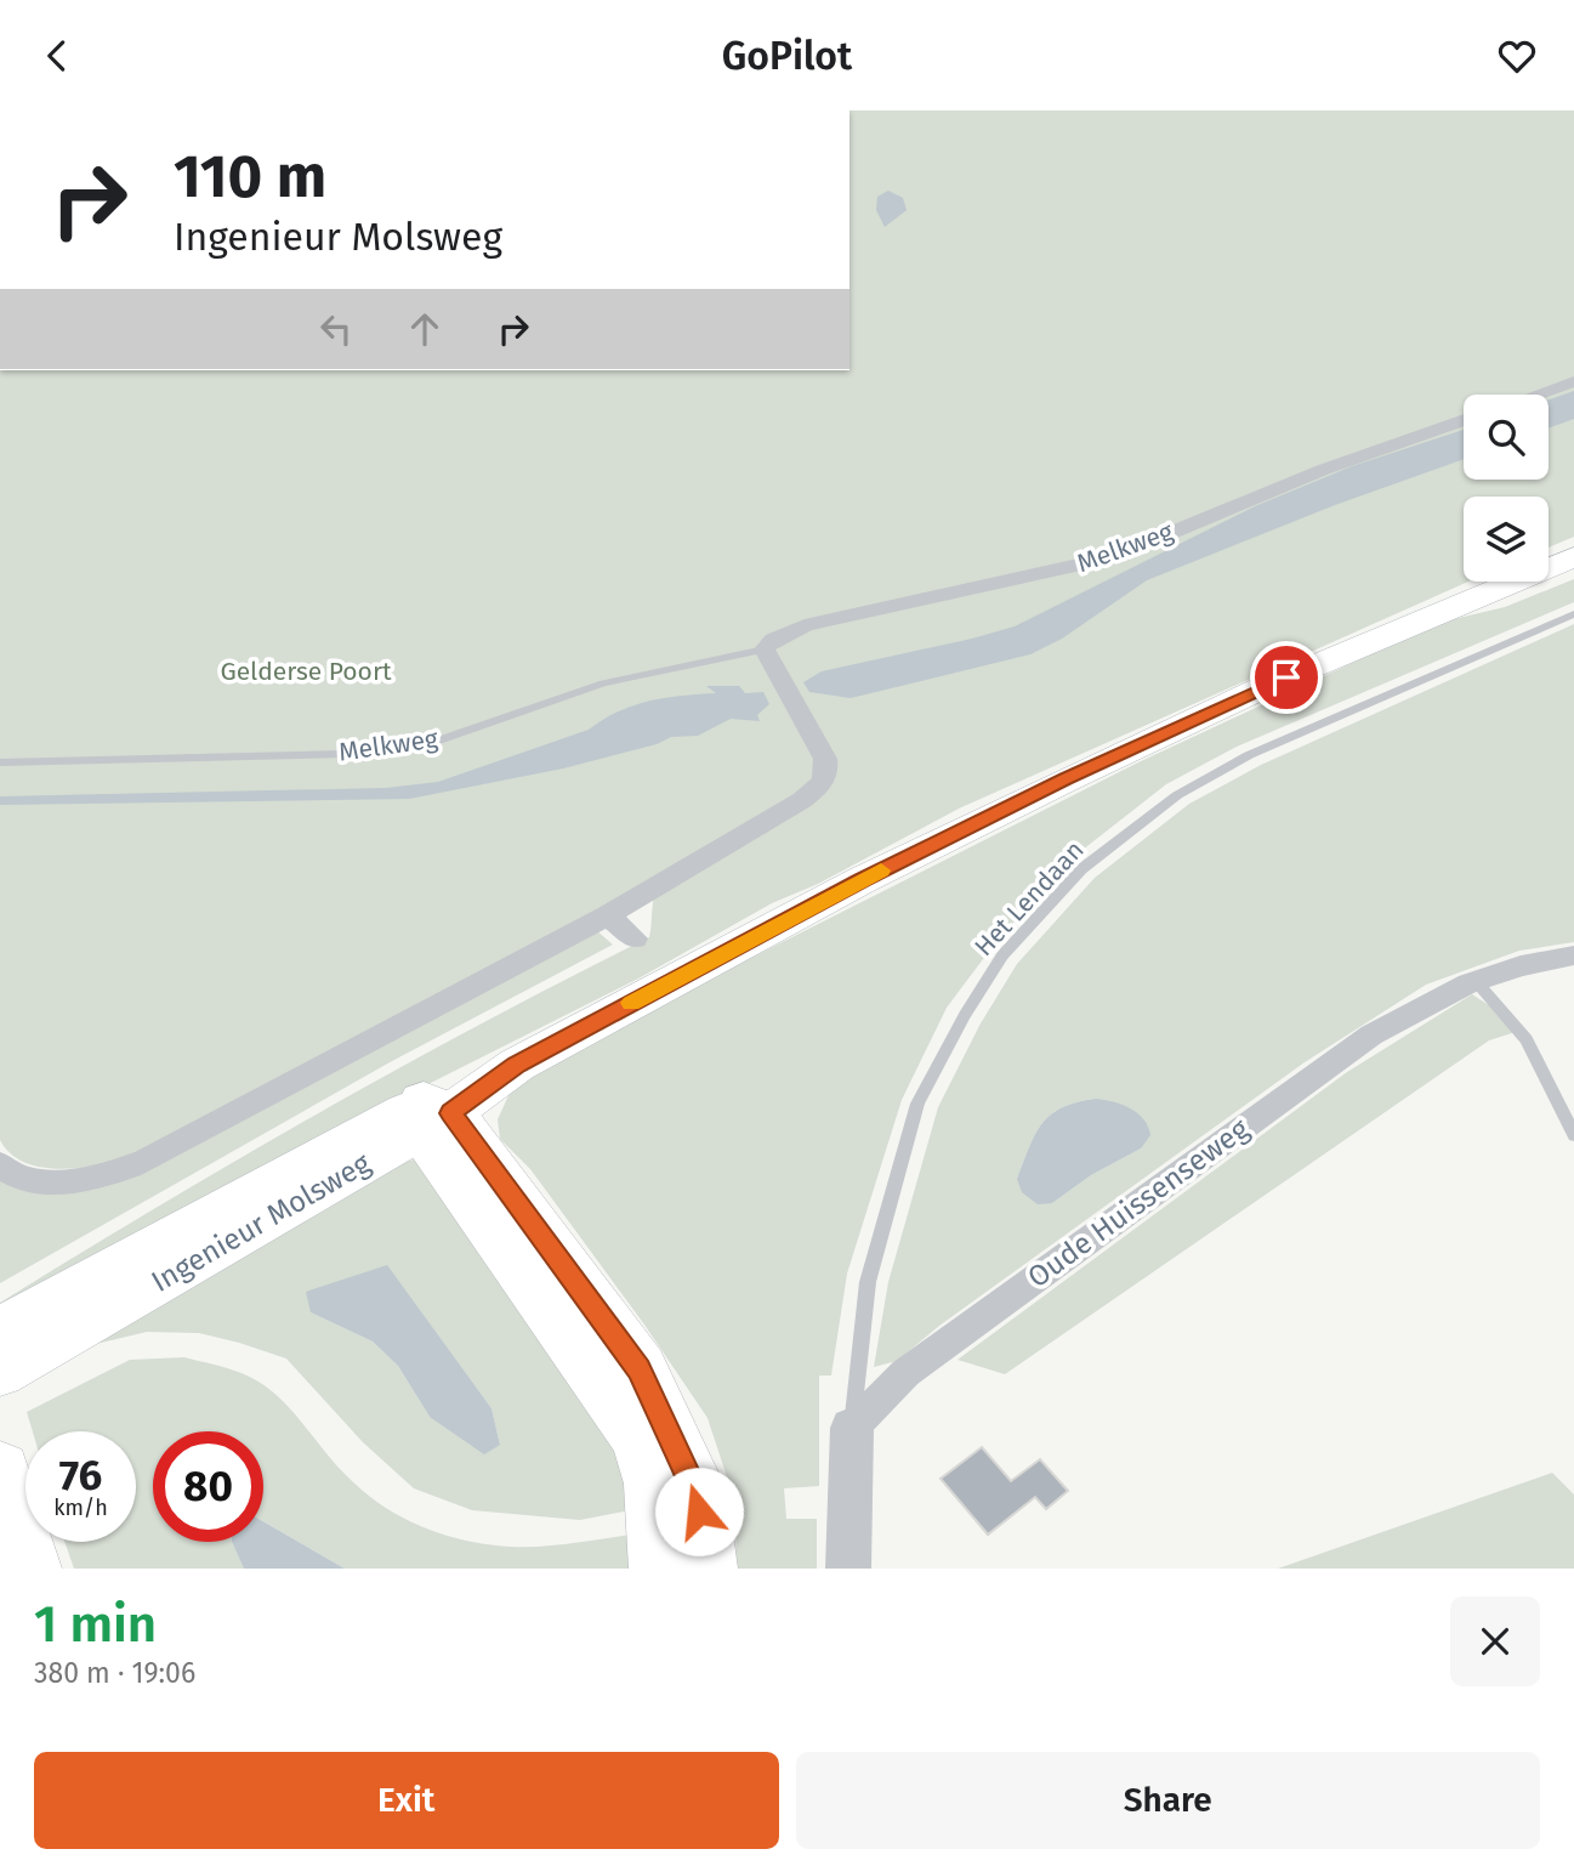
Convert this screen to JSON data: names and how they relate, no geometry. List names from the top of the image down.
{
  "streets": {
    "main road": ["Ingenieur Molsweg"],
    "street": ["Melkweg", "Oude Huissenseweg"],
    "lane": ["Het Lendaan"]
  },
  "crossings": [
    ["Het Lendaan", "Oude Huissenseweg"]
  ],
  "parks": ["Gelderse Poort"],
  "page": {
    "header": "GoPilot",
    "turn": ["110 m", "Ingenieur Molsweg"],
    "speed": "76 km/h",
    "limit": "80",
    "heading": ["1 min", "380 m · 19:06"],
    "buttons": ["Exit", "Share"]
  }
}
